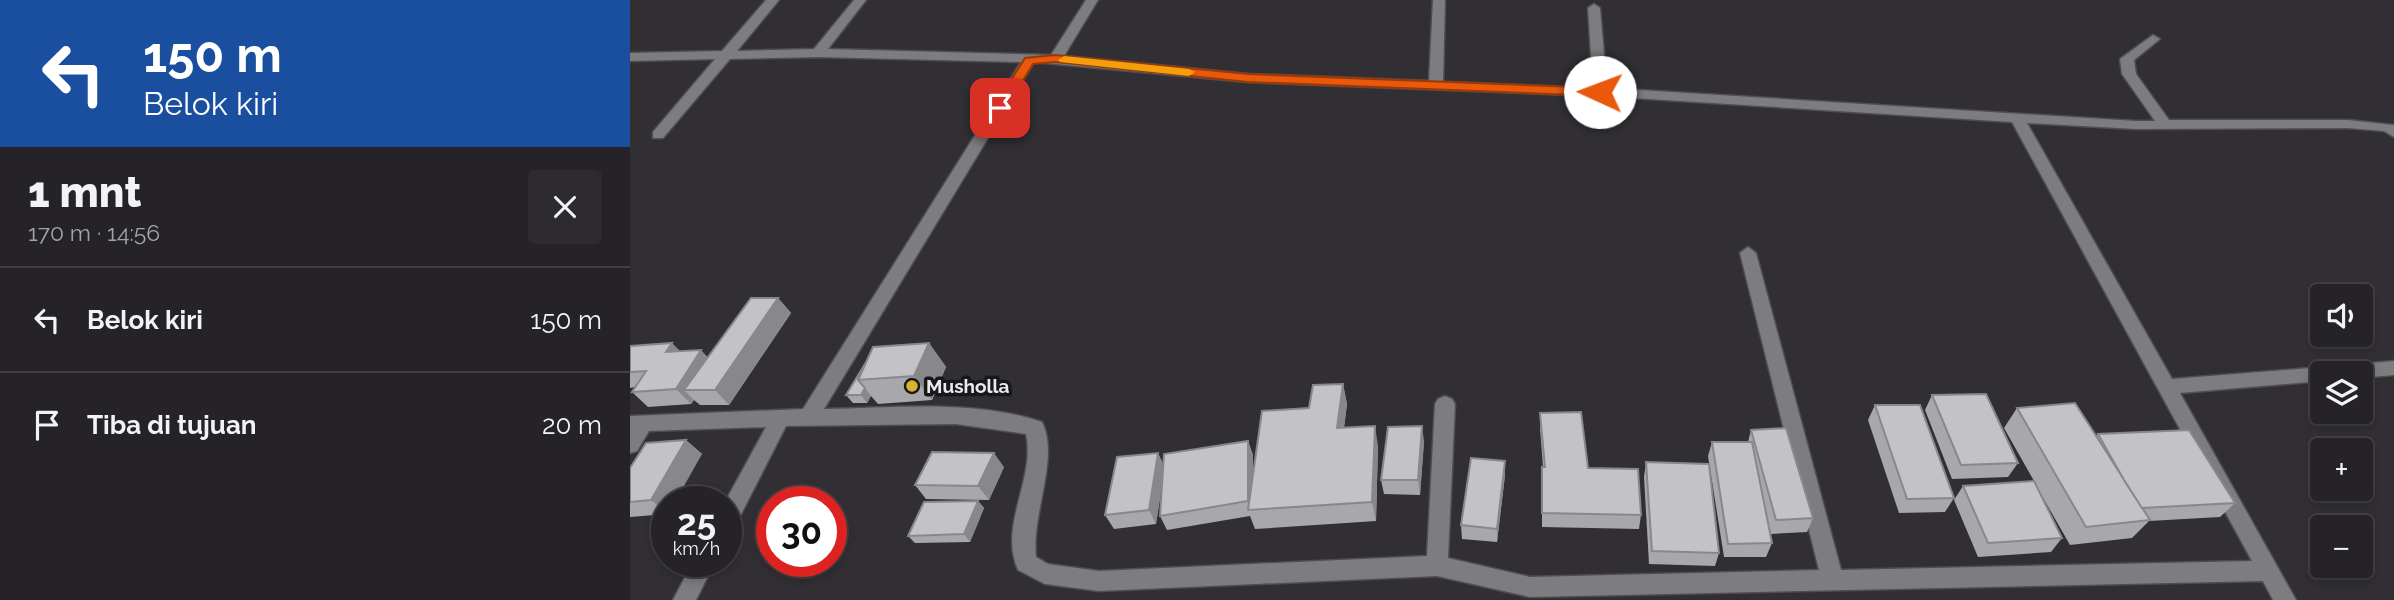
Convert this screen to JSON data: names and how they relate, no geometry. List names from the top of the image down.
{
  "places": ["Musholla"],
  "page": {
    "turn": ["150 m", "Belok kiri"],
    "heading": ["1 mnt", "170 m · 14:56"],
    "list": [
      {
        "name": "Belok kiri",
        "value": "150 m"
      },
      {
        "name": "Tiba di tujuan",
        "value": "20 m"
      }
    ],
    "map_buttons": ["+", "−"],
    "speed": "25 km/h",
    "limit": "30"
  }
}
